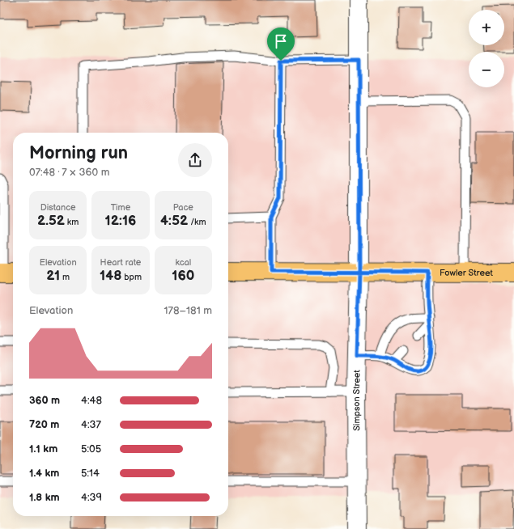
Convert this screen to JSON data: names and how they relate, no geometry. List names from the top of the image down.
{
  "streets": {
    "main road": ["Fowler Street"],
    "street": ["Simpson Street"]
  },
  "crossings": [
    ["Fowler Street", "Simpson Street"]
  ],
  "page": {
    "map_buttons": ["+", "−"],
    "heading": ["Morning run", "07:48 · 7 × 360 m"],
    "stats": [
      ["Distance", "2.52 km"],
      ["Time", "12:16"],
      ["Pace", "4:52 /km"],
      ["Elevation", "21 m"],
      ["Heart rate", "148 bpm"],
      ["kcal", "160"]
    ],
    "chart": ["Elevation", "178–181 m"],
    "list": [
      {
        "name": "360 m",
        "note": "4:48"
      },
      {
        "name": "720 m",
        "note": "4:37"
      },
      {
        "name": "1.1 km",
        "note": "5:05"
      },
      {
        "name": "1.4 km",
        "note": "5:14"
      },
      {
        "name": "1.8 km",
        "note": "4:39"
      }
    ]
  }
}
